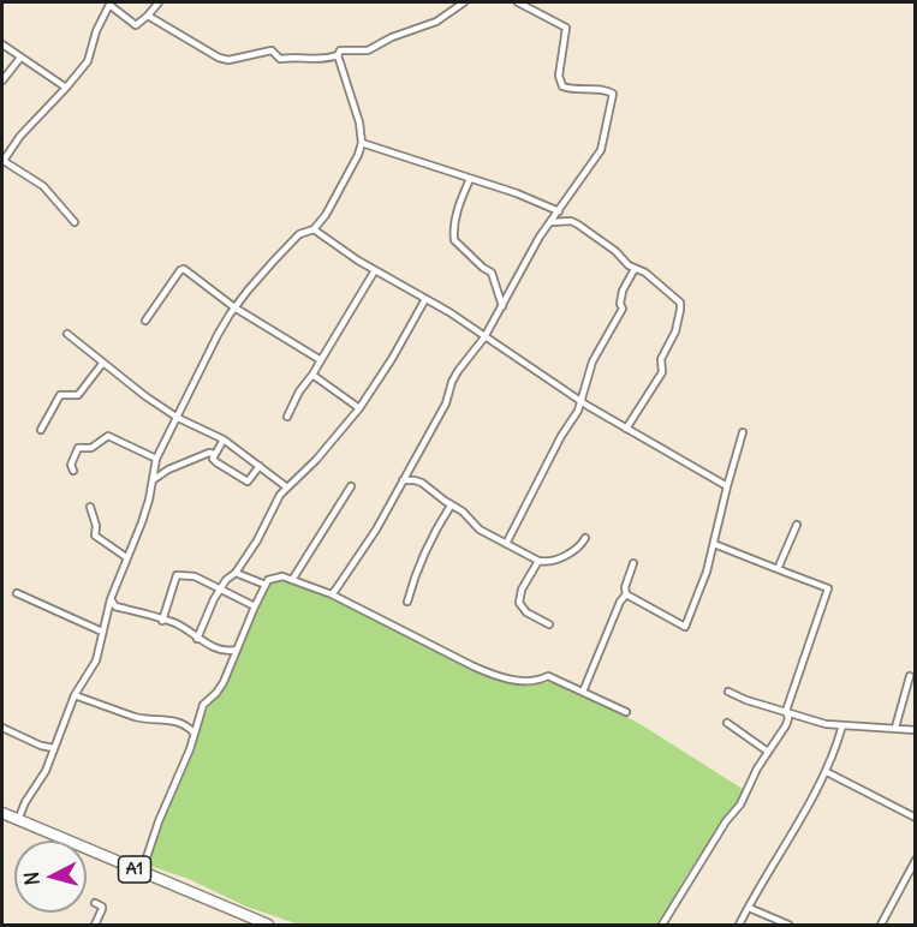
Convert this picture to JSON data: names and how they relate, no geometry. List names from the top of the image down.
{
  "streets": {
    "highway": ["A1"]
  },
  "north": "left"
}
